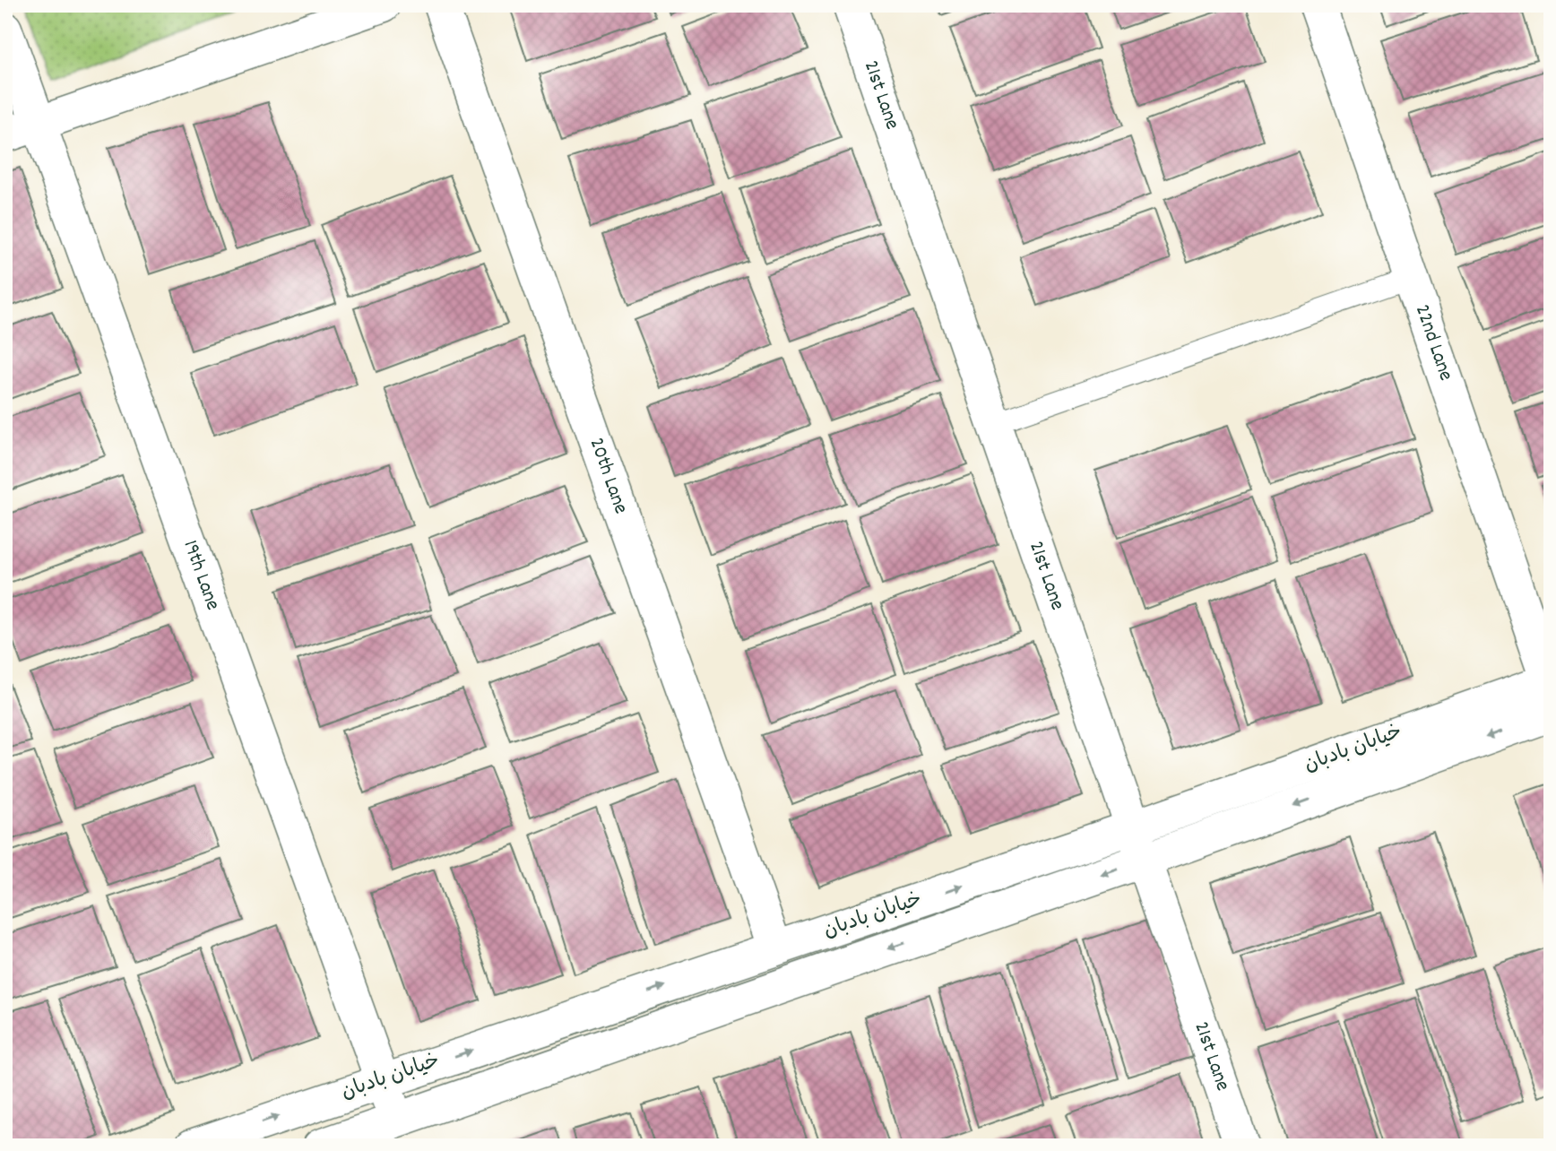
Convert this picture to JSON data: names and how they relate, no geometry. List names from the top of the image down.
{
  "streets": {
    "street": [
      "21st Lane",
      "22nd Lane",
      "20th Lane",
      "19th Lane",
      "خیابان بادبان"
    ]
  },
  "crossings": [
    ["21st Lane", "خیابان بادبان"],
    ["22nd Lane", "خیابان بادبان"],
    ["20th Lane", "خیابان بادبان"],
    ["19th Lane", "خیابان بادبان"]
  ]
}
